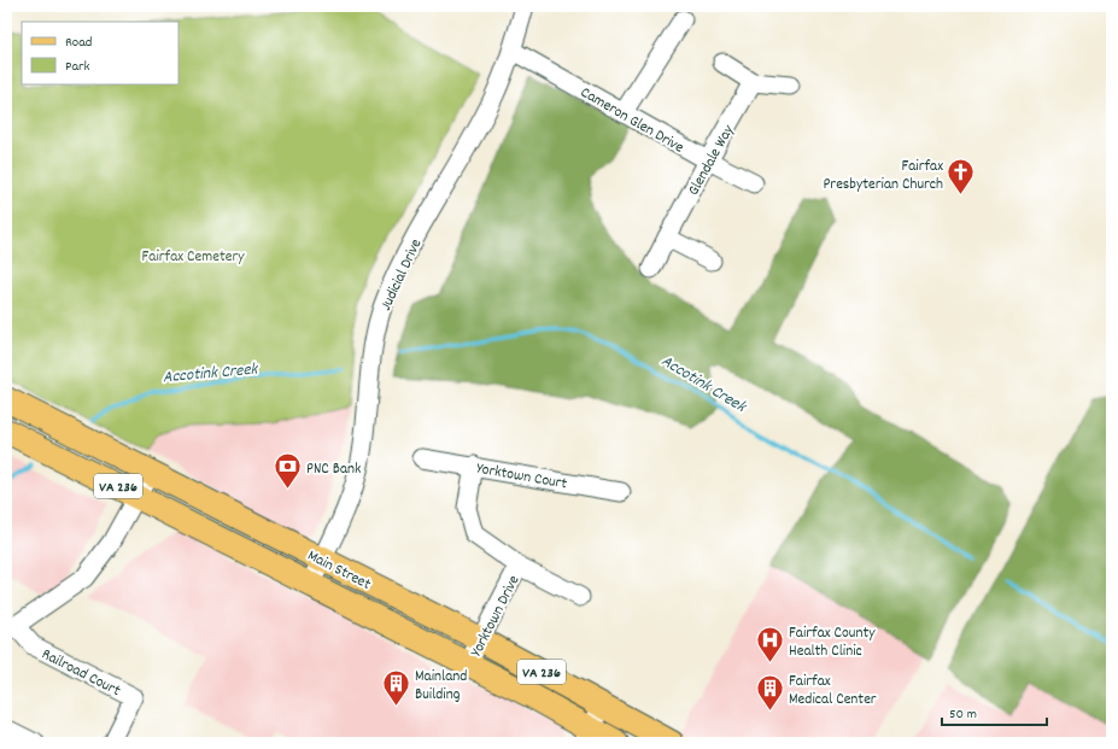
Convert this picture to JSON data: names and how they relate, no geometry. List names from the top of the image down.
{
  "streets": {
    "main road": ["VA 236", "Main Street"],
    "street": [
      "Cameron Glen Drive",
      "Glendale Way",
      "Judicial Drive",
      "Yorktown Court",
      "Yorktown Drive",
      "Railroad Court"
    ]
  },
  "crossings": [
    ["Cameron Glen Drive", "Glendale Way"],
    ["Cameron Glen Drive", "Judicial Drive"],
    ["Judicial Drive", "Main Street"],
    ["Yorktown Court", "Yorktown Drive"],
    ["Main Street", "Yorktown Drive"]
  ],
  "water": ["Accotink Creek"],
  "parks": ["Fairfax Cemetery"],
  "places": {
    "church": ["Fairfax Presbyterian Church"],
    "bank": ["PNC Bank"],
    "hospital": ["Fairfax County Health Clinic"],
    "building": ["Mainland Building", "Fairfax Medical Center"]
  },
  "legend": ["Road", "Park"],
  "scale_bar": "50 m"
}
